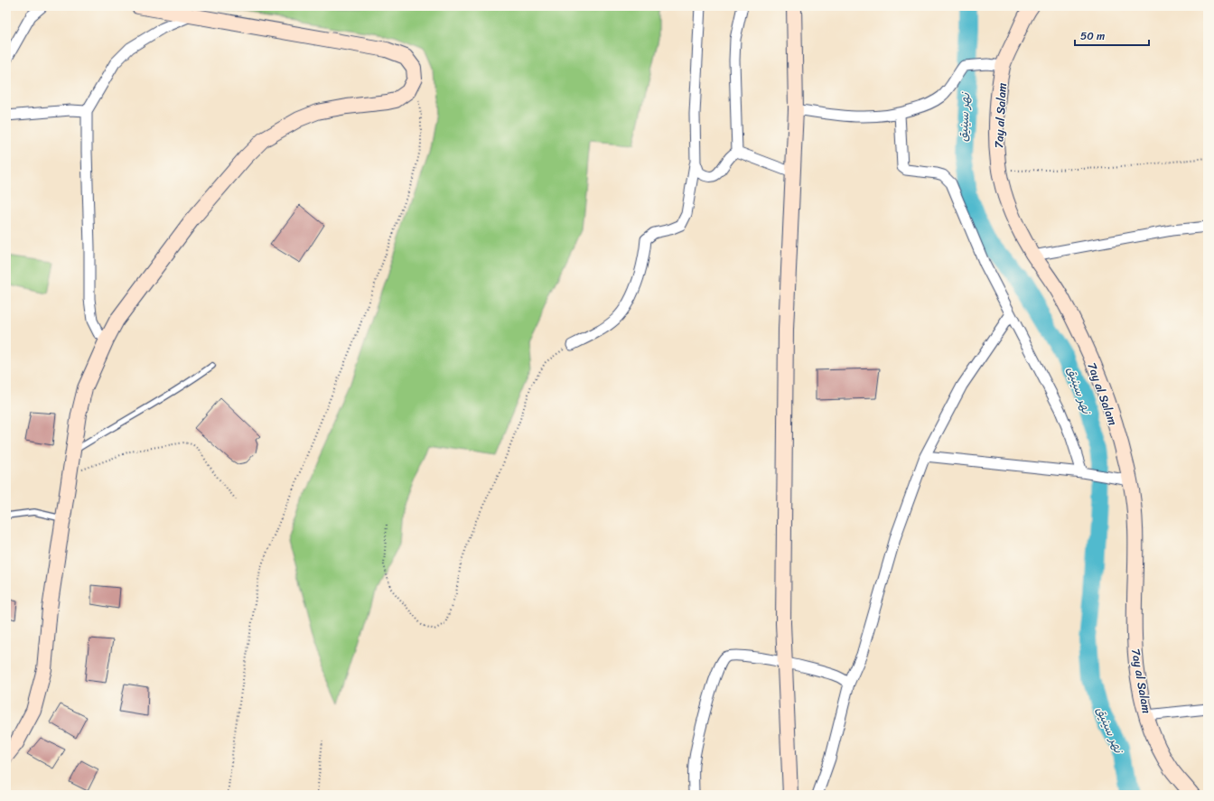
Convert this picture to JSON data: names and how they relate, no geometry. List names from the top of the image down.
{
  "streets": {
    "street": ["7ay al Salam"]
  },
  "water": ["نهر سينيق"],
  "scale_bar": "50 m"
}
